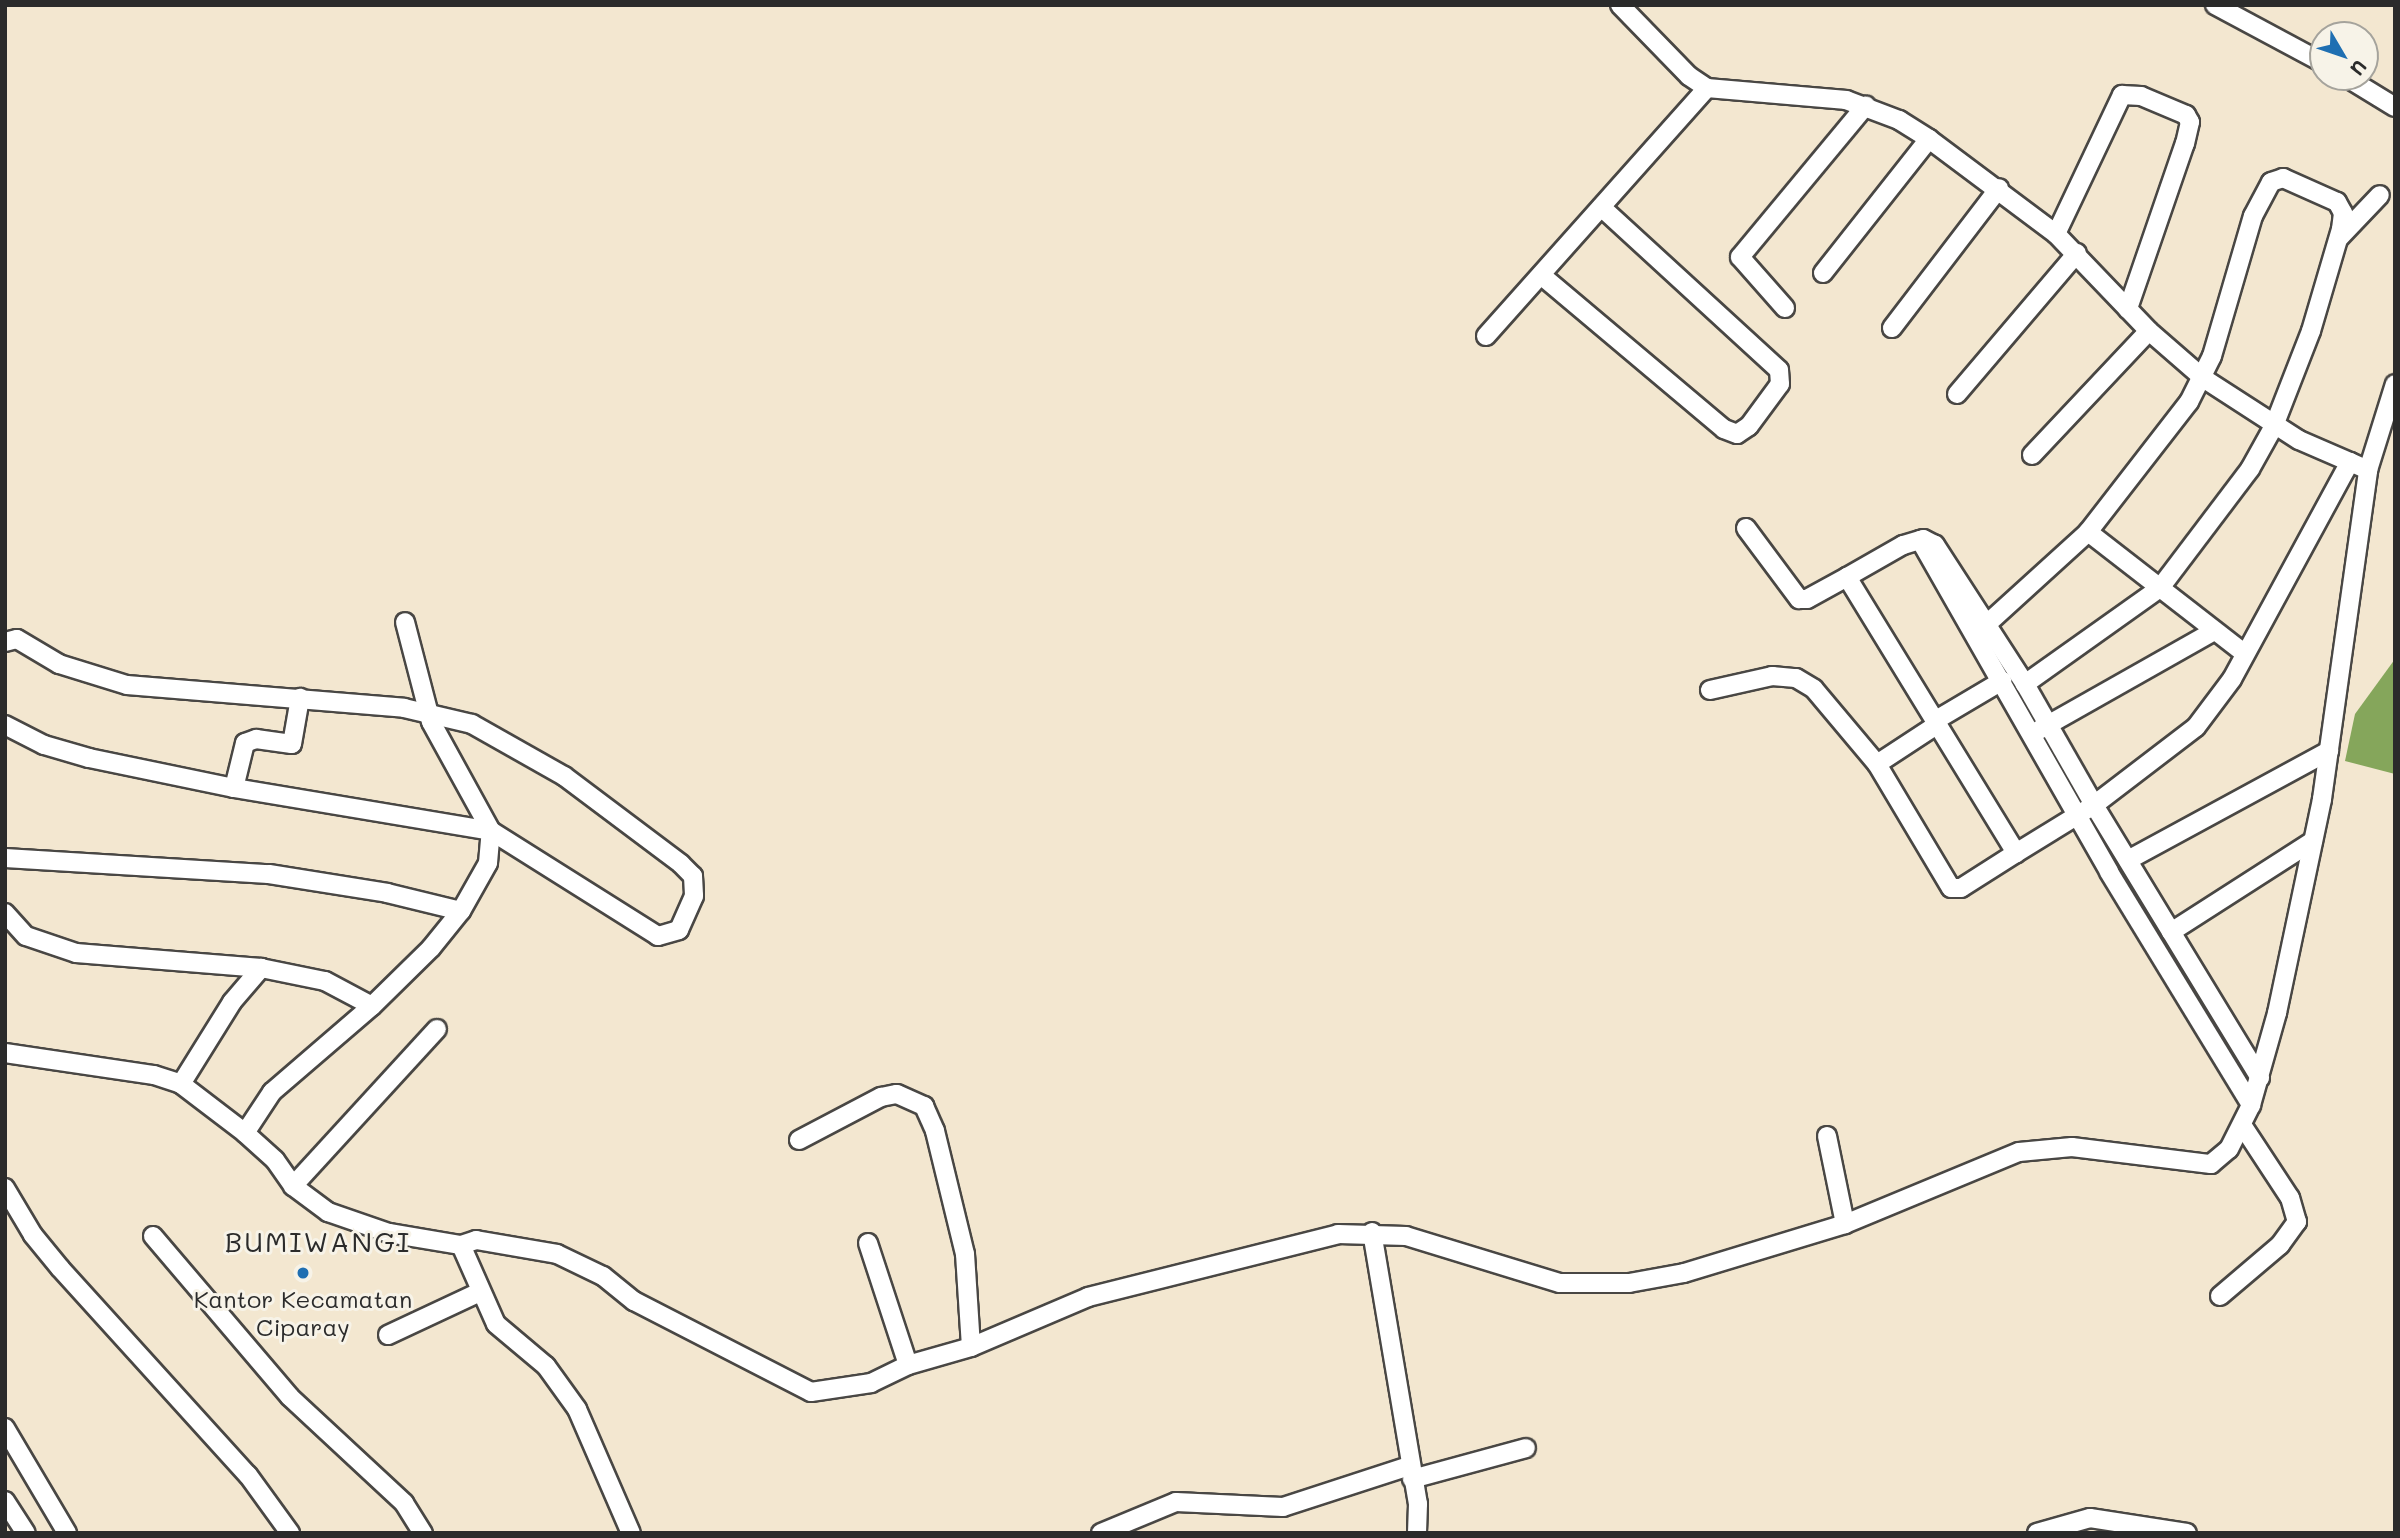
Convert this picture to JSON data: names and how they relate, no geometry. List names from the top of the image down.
{
  "districts": ["BUMIWANGI"],
  "places": ["Kantor Kecamatan Ciparay"],
  "north": "bottom right"
}
